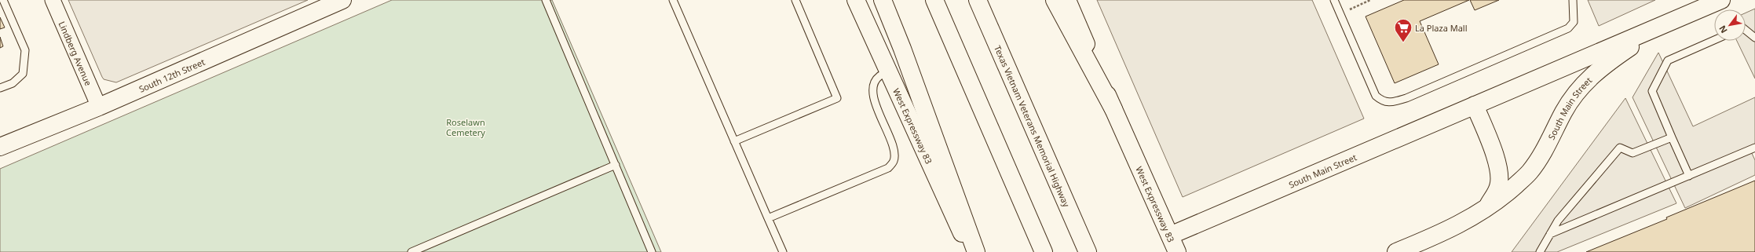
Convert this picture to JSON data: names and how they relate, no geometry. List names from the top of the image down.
{
  "streets": {
    "main road": [
      "South 12th Street",
      "South Main Street",
      "West Expressway 83",
      "Texas Vietnam Veterans Memorial Highway"
    ],
    "street": ["Lindberg Avenue"]
  },
  "crossings": [
    ["Lindberg Avenue", "South 12th Street"],
    ["South Main Street", "West Expressway 83"]
  ],
  "parks": ["Roselawn Cemetery"],
  "places": {
    "supermarket": ["La Plaza Mall"]
  },
  "north": "bottom left"
}
